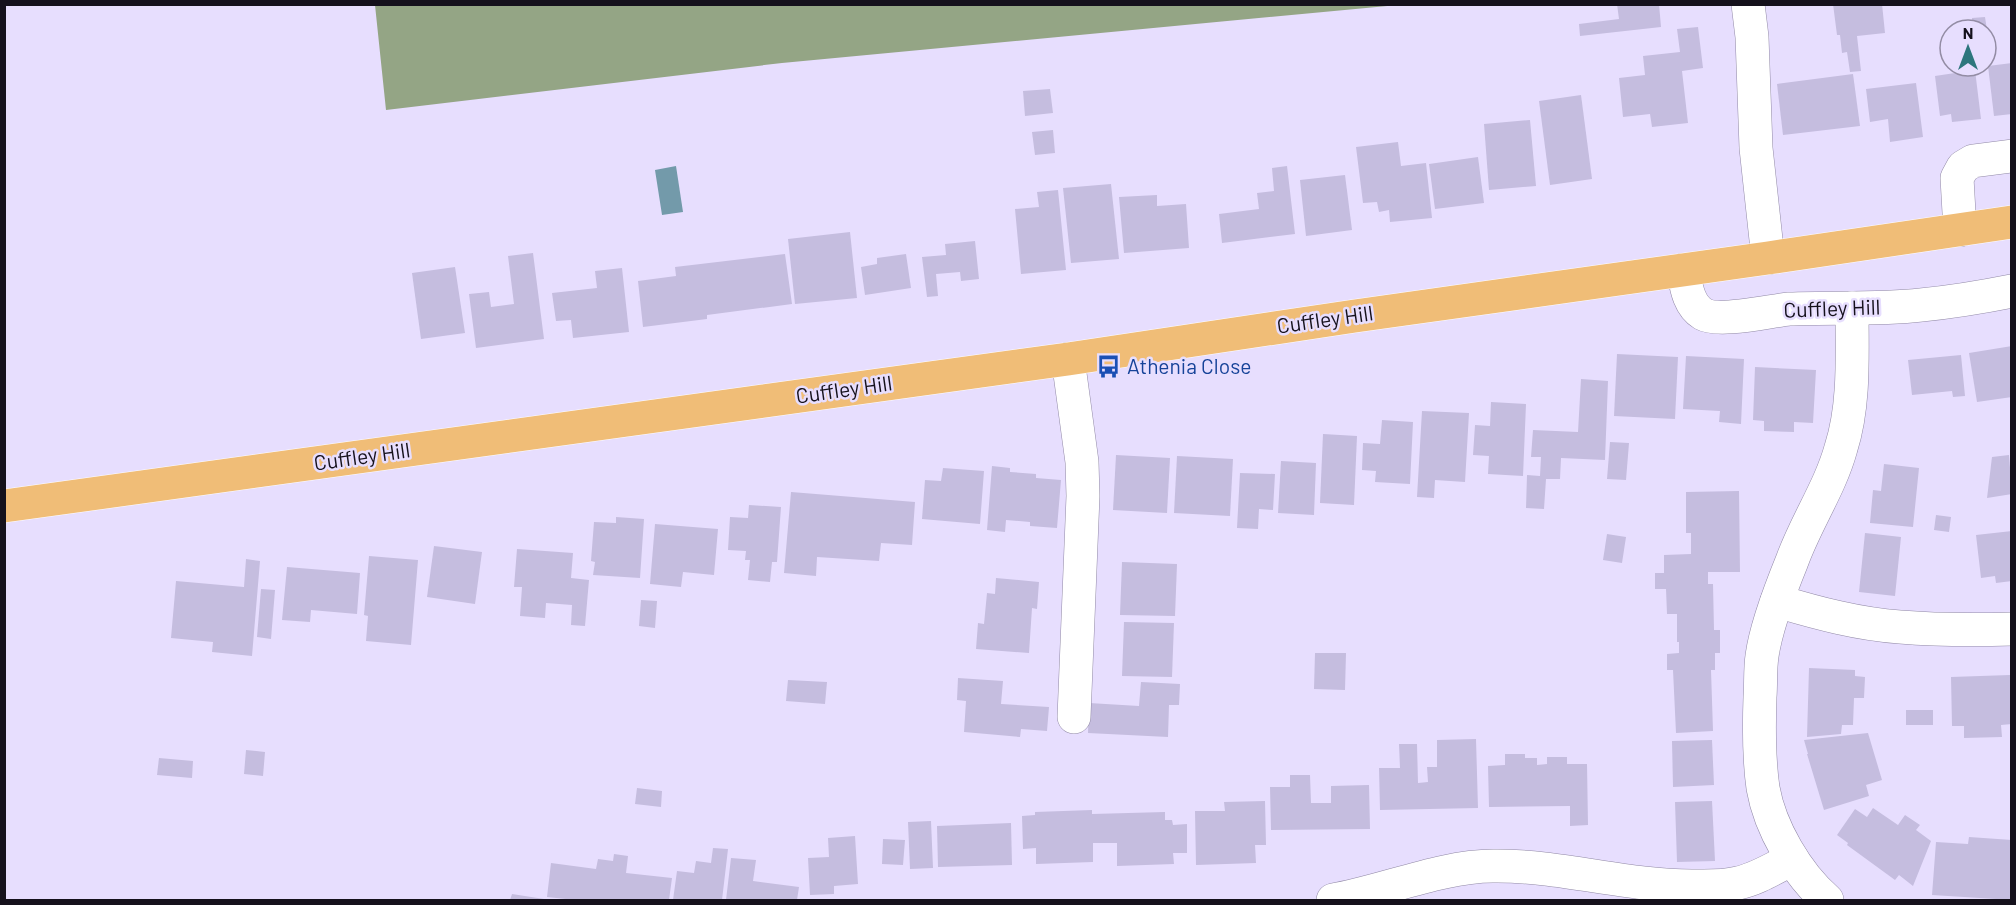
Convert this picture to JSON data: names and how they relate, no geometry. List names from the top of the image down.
{
  "streets": {
    "main road": ["Cuffley Hill"]
  },
  "places": {
    "bus stop": ["Athenia Close"]
  },
  "north": "top"
}
